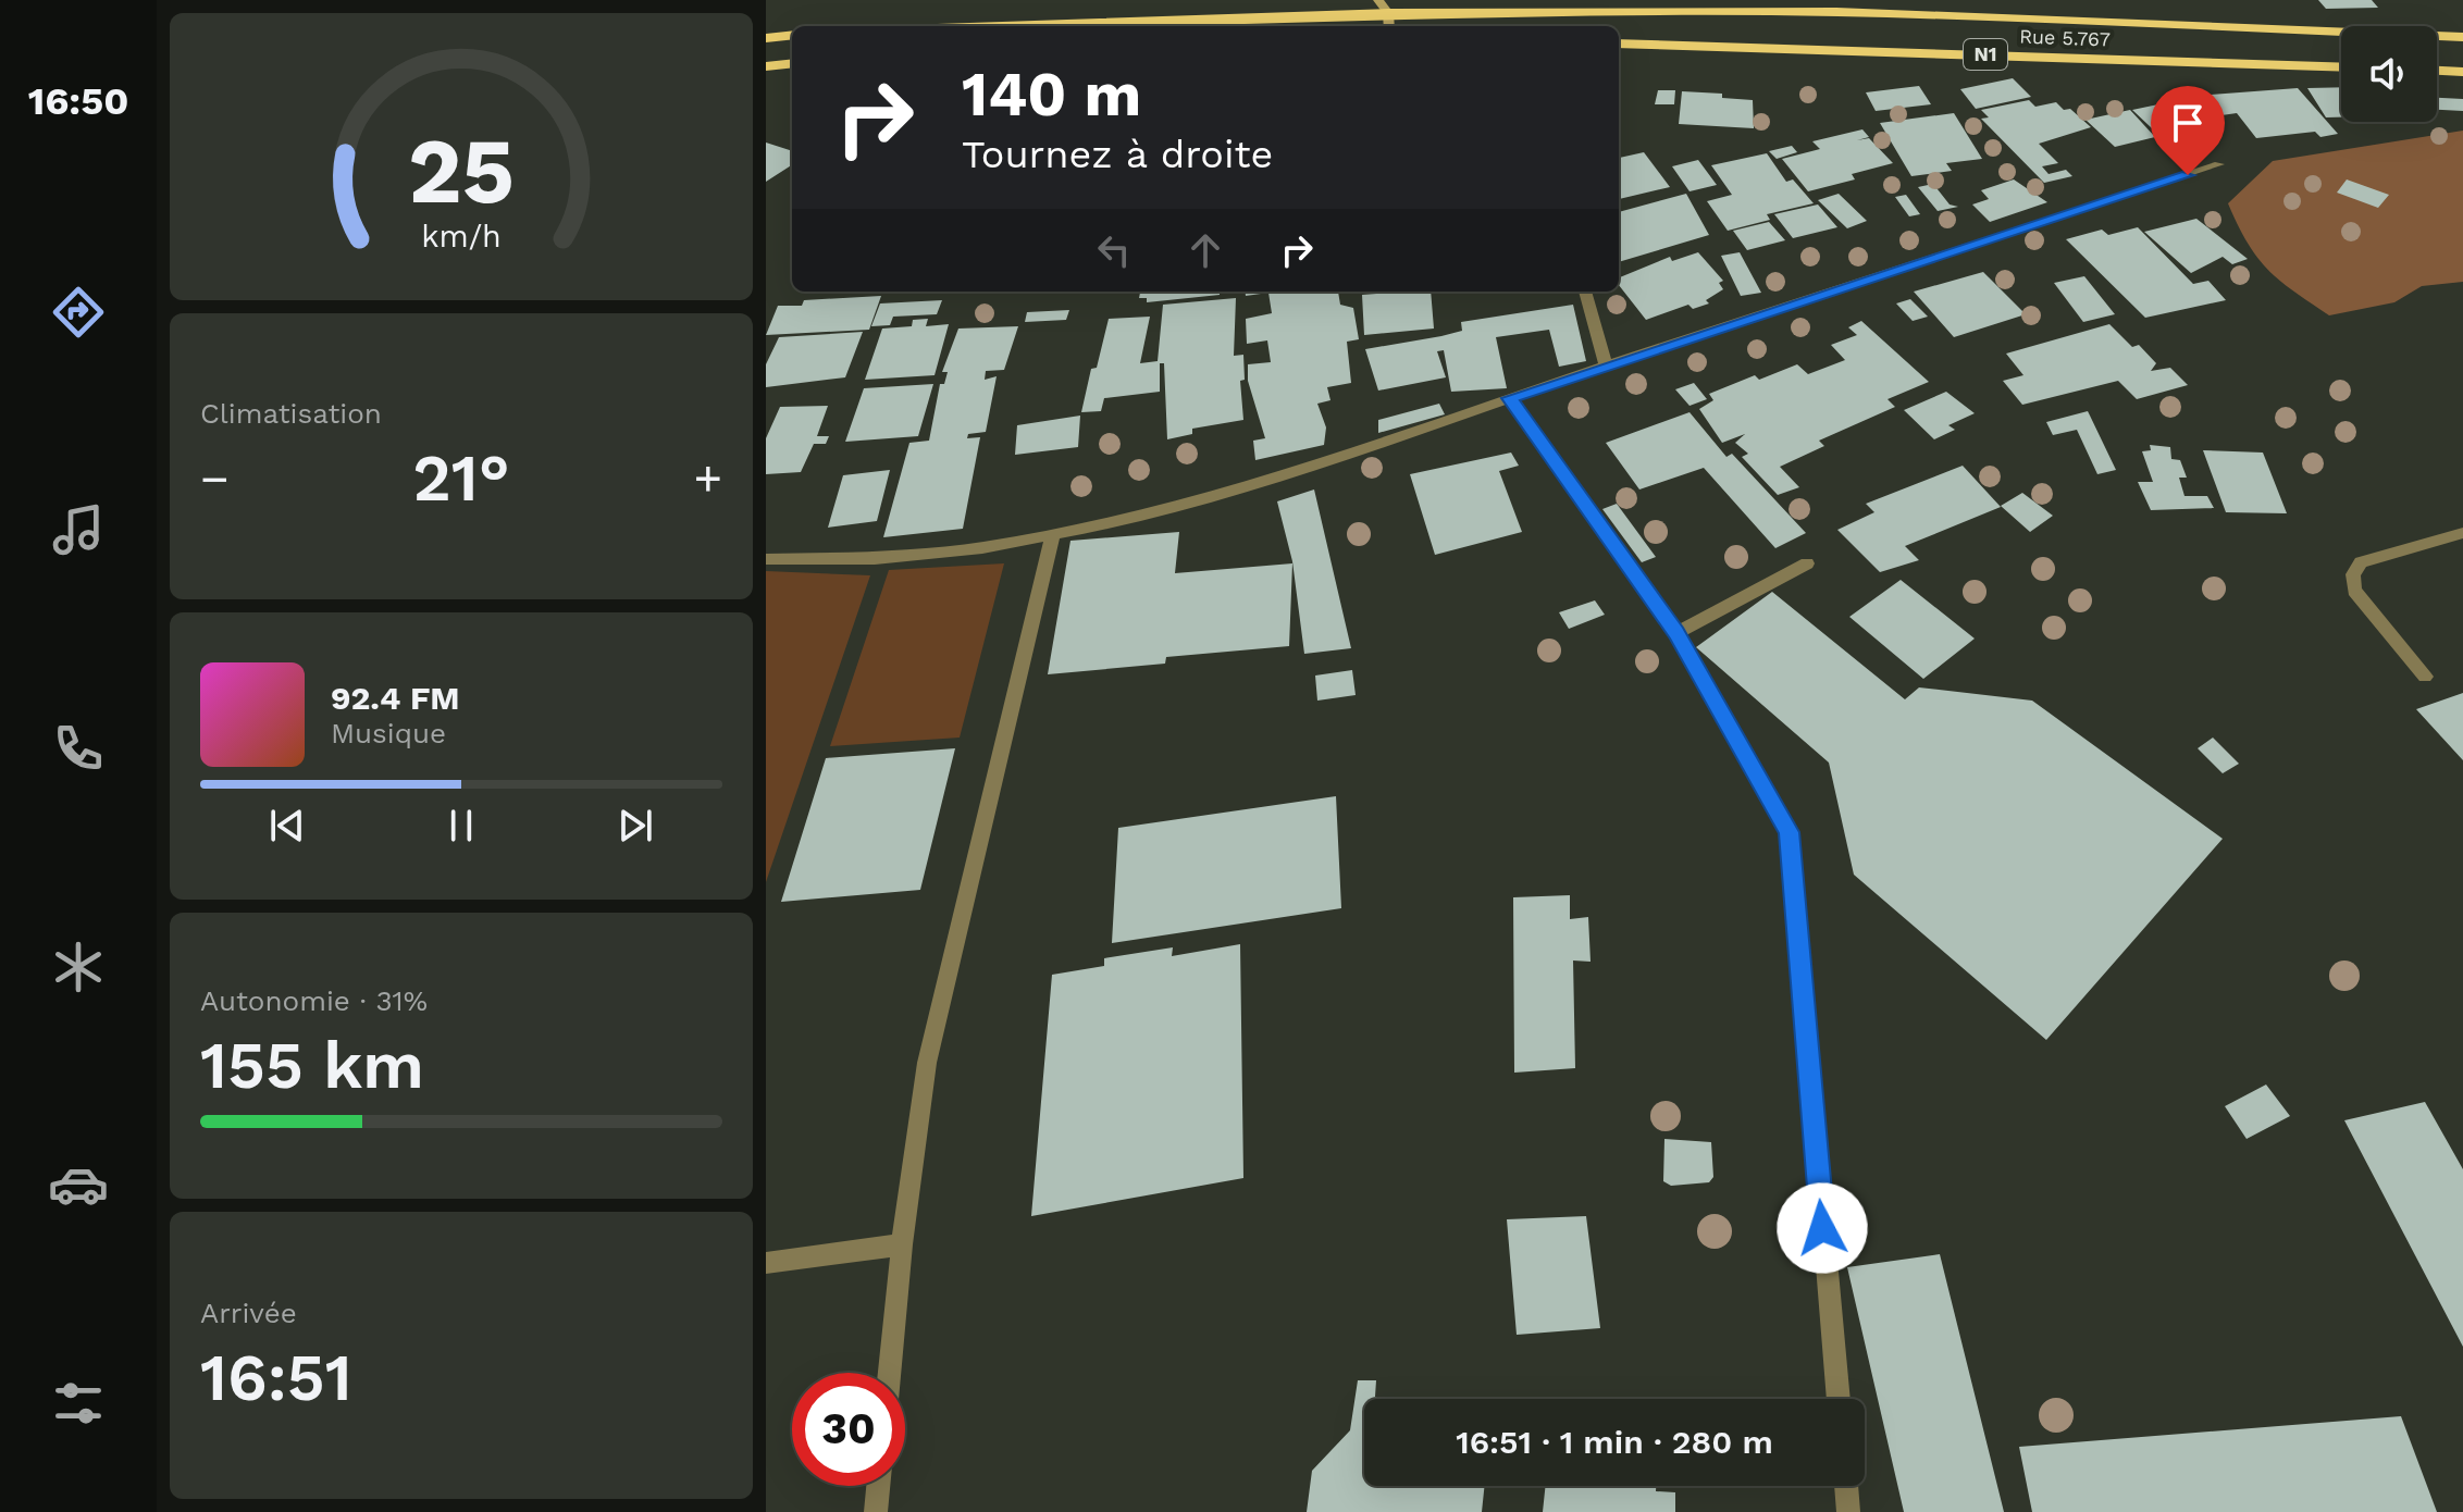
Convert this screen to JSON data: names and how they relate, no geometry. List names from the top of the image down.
{
  "streets": {
    "highway": ["Rue 5.767", "N1"]
  },
  "page": {
    "tabs": "16:50",
    "turn": ["140 m", "Tournez à droite"],
    "tile": [
      "Climatisation",
      ["Autonomie · 31%", "155 km"],
      ["Arrivée", "16:51"]
    ],
    "heat": ["−", "21°", "+"],
    "song": ["92.4 FM", "Musique"],
    "limit": "30",
    "trip": "16:51 · 1 min · 280 m",
    "gauge": ["25", "km/h"]
  }
}
